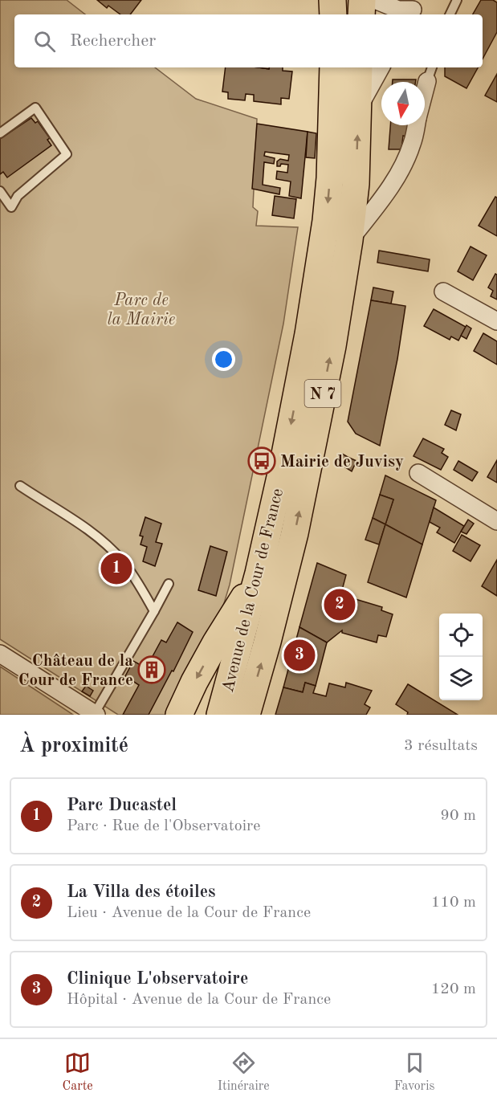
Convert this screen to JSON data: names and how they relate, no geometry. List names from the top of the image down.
{
  "streets": {
    "main road": ["N 7", "Avenue de la Cour de France"]
  },
  "parks": ["Parc de la Mairie"],
  "places": {
    "bus stop": ["Mairie de Juvisy"],
    "building": ["Château de la Cour de France"]
  },
  "north": "bottom",
  "page": {
    "search": "Rechercher",
    "pins": ["1", "2", "3"],
    "heading": ["À proximité", "3 résultats"],
    "list": [
      {
        "mark": "1",
        "name": "Parc Ducastel",
        "note": "Parc · Rue de l'Observatoire",
        "value": "90 m"
      },
      {
        "mark": "2",
        "name": "La Villa des étoiles",
        "note": "Lieu · Avenue de la Cour de France",
        "value": "110 m"
      },
      {
        "mark": "3",
        "name": "Clinique L'observatoire",
        "note": "Hôpital · Avenue de la Cour de France",
        "value": "120 m"
      }
    ],
    "nav": ["Carte", "Itinéraire", "Favoris"]
  }
}
